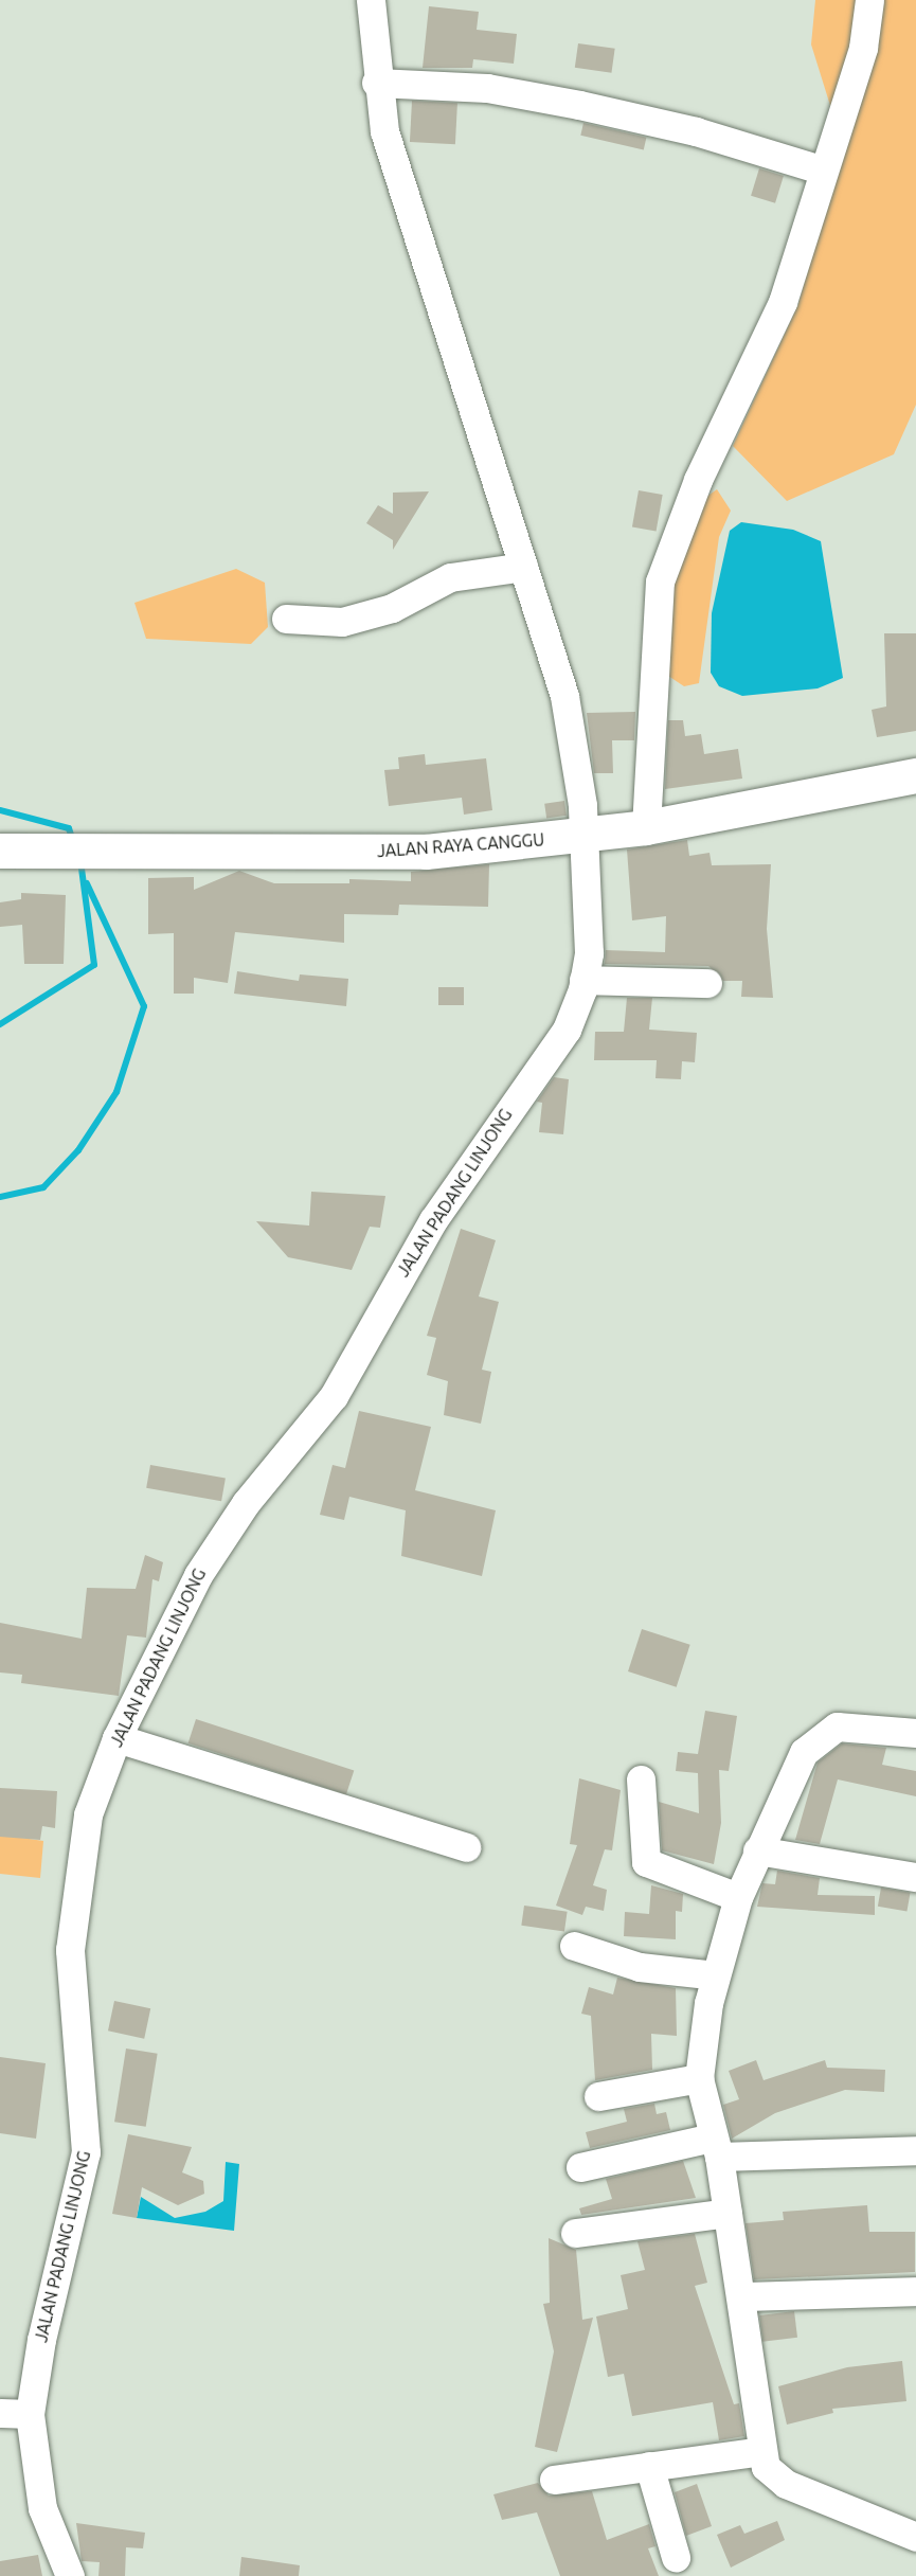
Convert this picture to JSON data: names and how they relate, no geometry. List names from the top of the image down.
{
  "streets": {
    "main road": ["JALAN RAYA CANGGU"],
    "street": ["JALAN PADANG LINJONG"]
  },
  "crossings": [
    ["JALAN RAYA CANGGU", "JALAN PADANG LINJONG"]
  ]
}
